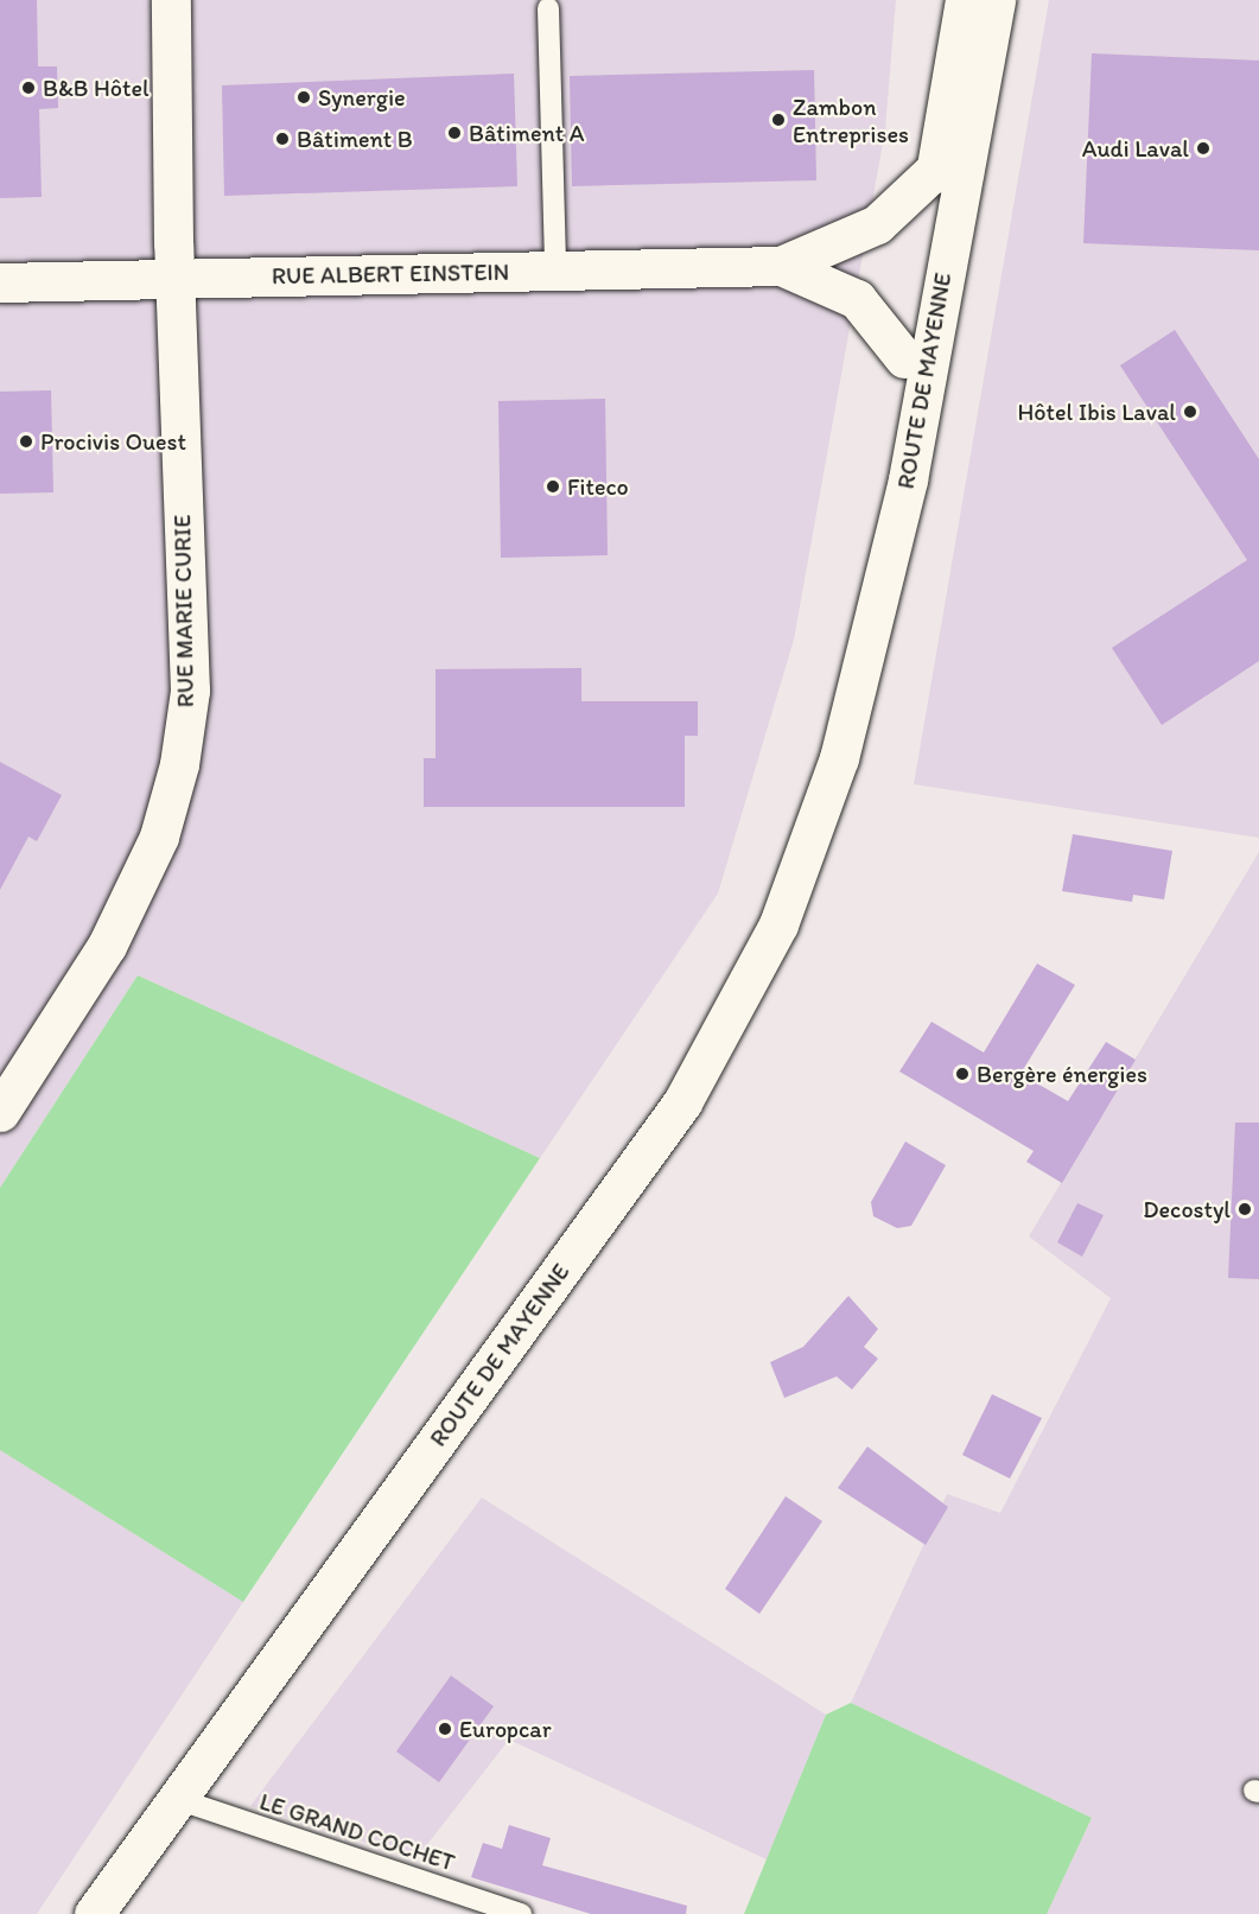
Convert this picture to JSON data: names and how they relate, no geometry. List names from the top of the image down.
{
  "streets": {
    "main road": ["RUE ALBERT EINSTEIN", "ROUTE DE MAYENNE", "RUE MARIE CURIE"],
    "lane": ["LE GRAND COCHET"]
  },
  "crossings": [
    ["RUE ALBERT EINSTEIN", "ROUTE DE MAYENNE"],
    ["RUE ALBERT EINSTEIN", "RUE MARIE CURIE"],
    ["ROUTE DE MAYENNE", "LE GRAND COCHET"]
  ],
  "places": [
    "B&B Hôtel",
    "Synergie",
    "Zambon Entreprises",
    "Bâtiment A",
    "Bâtiment B",
    "Audi Laval",
    "Hôtel Ibis Laval",
    "Procivis Ouest",
    "Fiteco",
    "Bergère énergies",
    "Decostyl",
    "Europcar"
  ]
}
